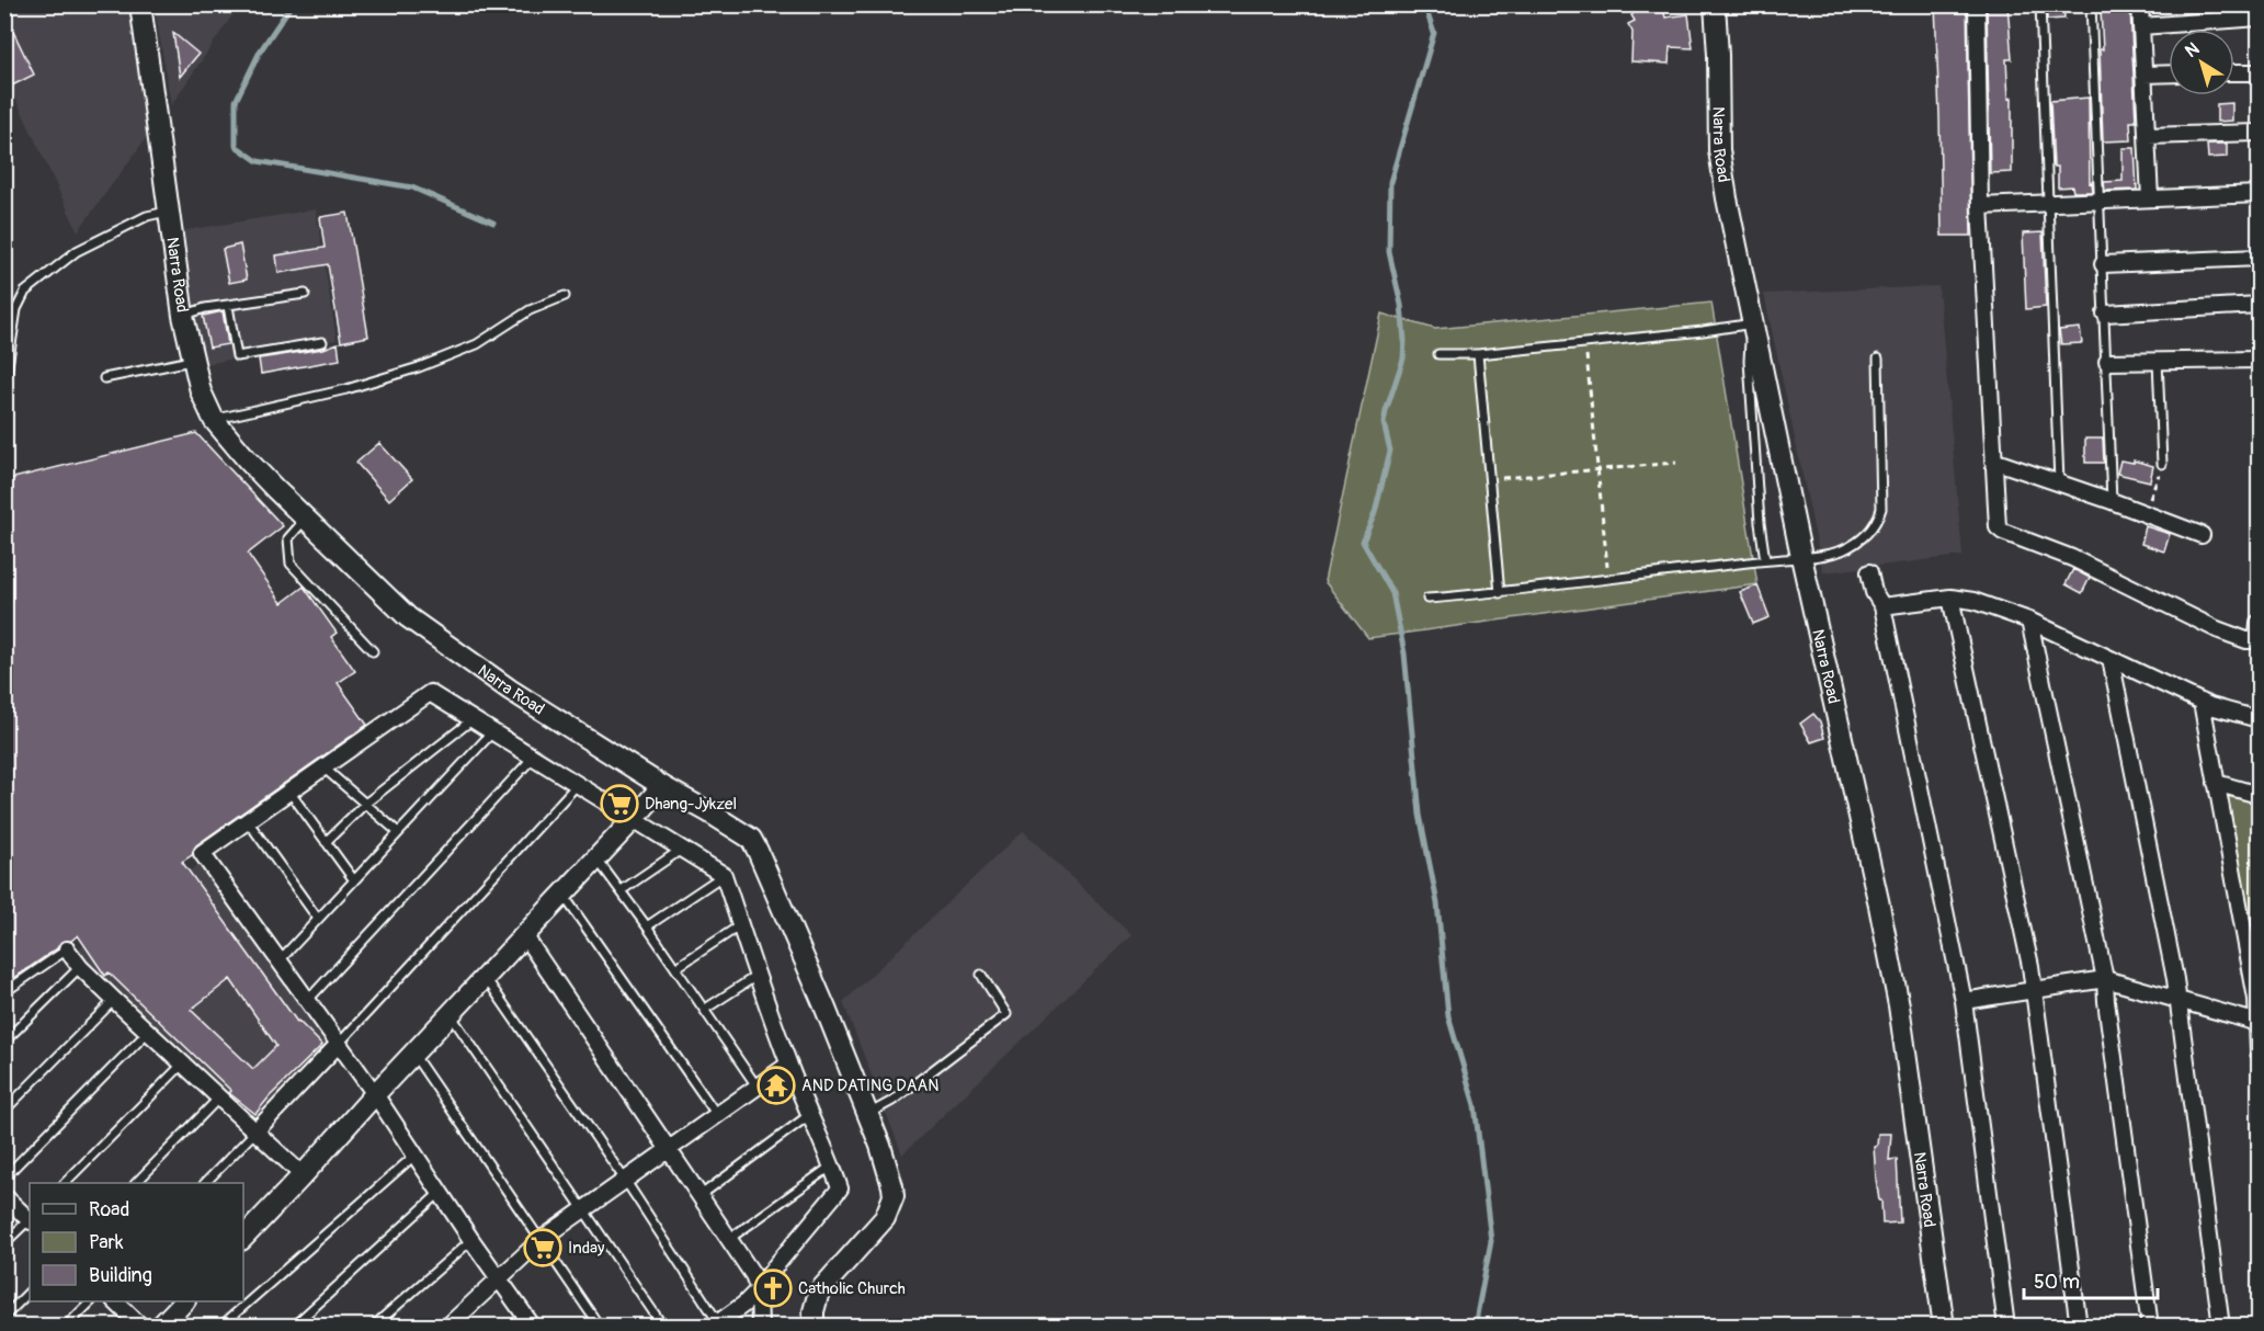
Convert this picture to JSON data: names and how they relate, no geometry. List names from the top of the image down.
{
  "streets": {
    "street": ["Narra Road"]
  },
  "places": {
    "supermarket": ["Dhang-Jykzel", "Inday"],
    "temple": ["AND DATING DAAN"],
    "church": ["Catholic Church"]
  },
  "legend": ["Road", "Park", "Building"],
  "scale_bar": "50 m",
  "north": "top left"
}
